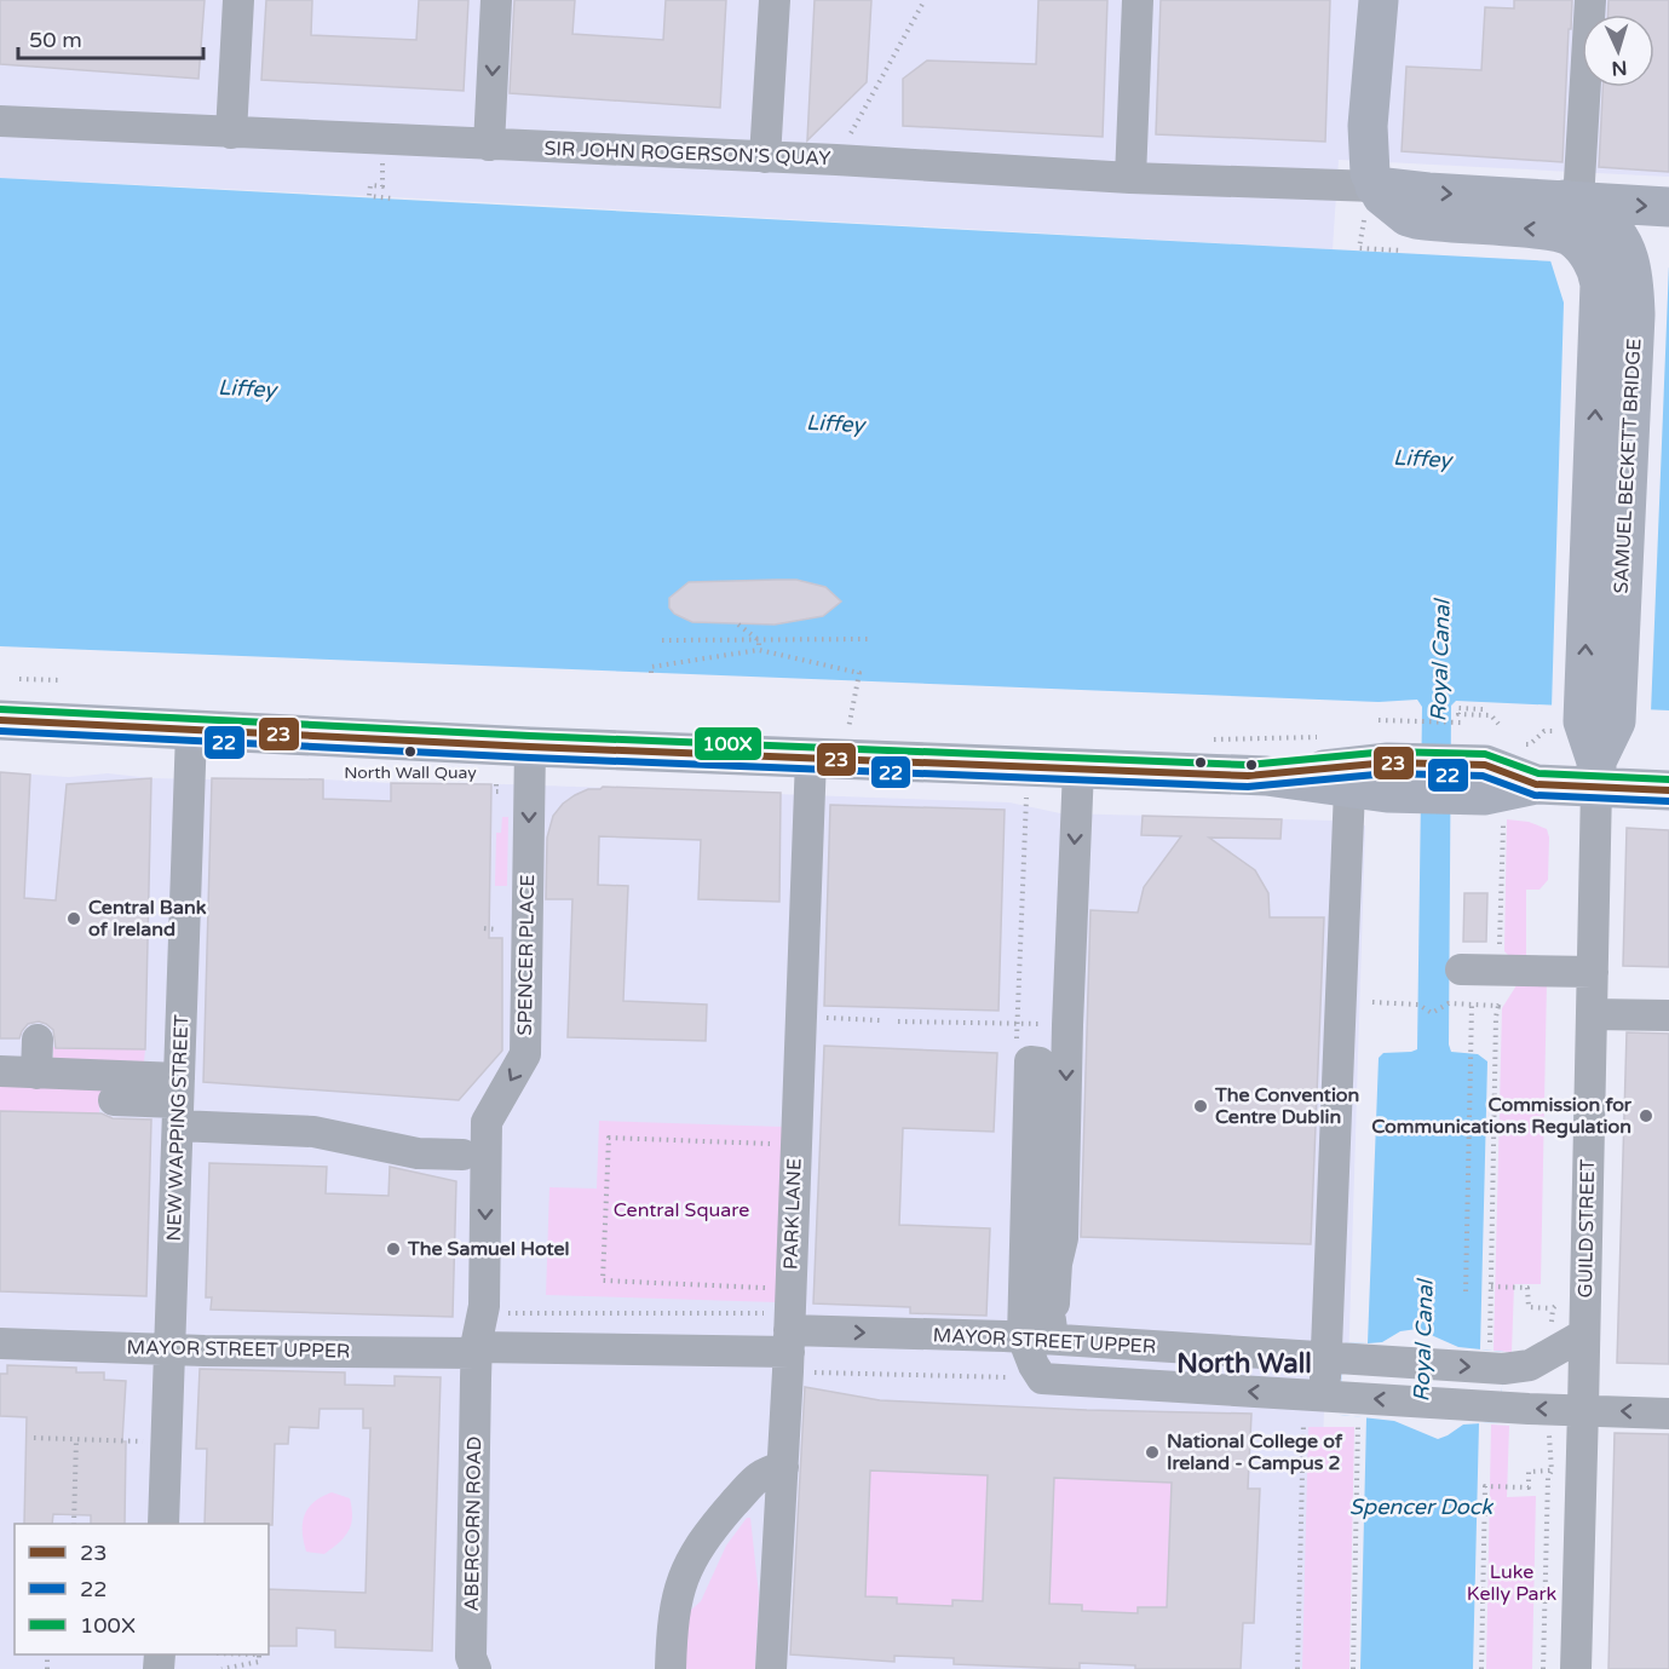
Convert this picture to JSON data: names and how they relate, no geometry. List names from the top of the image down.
{
  "streets": {
    "main road": ["SIR JOHN ROGERSON'S QUAY", "SAMUEL BECKETT BRIDGE"],
    "street": [
      "SPENCER PLACE",
      "NEW WAPPING STREET",
      "PARK LANE",
      "GUILD STREET",
      "MAYOR STREET UPPER",
      "ABERCORN ROAD"
    ]
  },
  "crossings": [
    ["SIR JOHN ROGERSON'S QUAY", "SAMUEL BECKETT BRIDGE"],
    ["SAMUEL BECKETT BRIDGE", "GUILD STREET"],
    ["SPENCER PLACE", "MAYOR STREET UPPER"],
    ["SPENCER PLACE", "ABERCORN ROAD"],
    ["NEW WAPPING STREET", "MAYOR STREET UPPER"],
    ["PARK LANE", "MAYOR STREET UPPER"],
    ["GUILD STREET", "MAYOR STREET UPPER"],
    ["MAYOR STREET UPPER", "ABERCORN ROAD"]
  ],
  "one_way": ["SAMUEL BECKETT BRIDGE", "SPENCER PLACE"],
  "districts": ["North Wall"],
  "water": ["Liffey", "Royal Canal", "Spencer Dock"],
  "parks": ["Central Square", "Luke Kelly Park"],
  "places": [
    "North Wall Quay",
    "Central Bank of Ireland",
    "The Convention Centre Dublin",
    "Commission for Communications Regulation",
    "The Samuel Hotel",
    "National College of Ireland - Campus 2"
  ],
  "lines": ["transit line 100X", "transit line 23", "transit line 22"],
  "legend": ["23", "22", "100X"],
  "scale_bar": "50 m",
  "north": "bottom"
}
